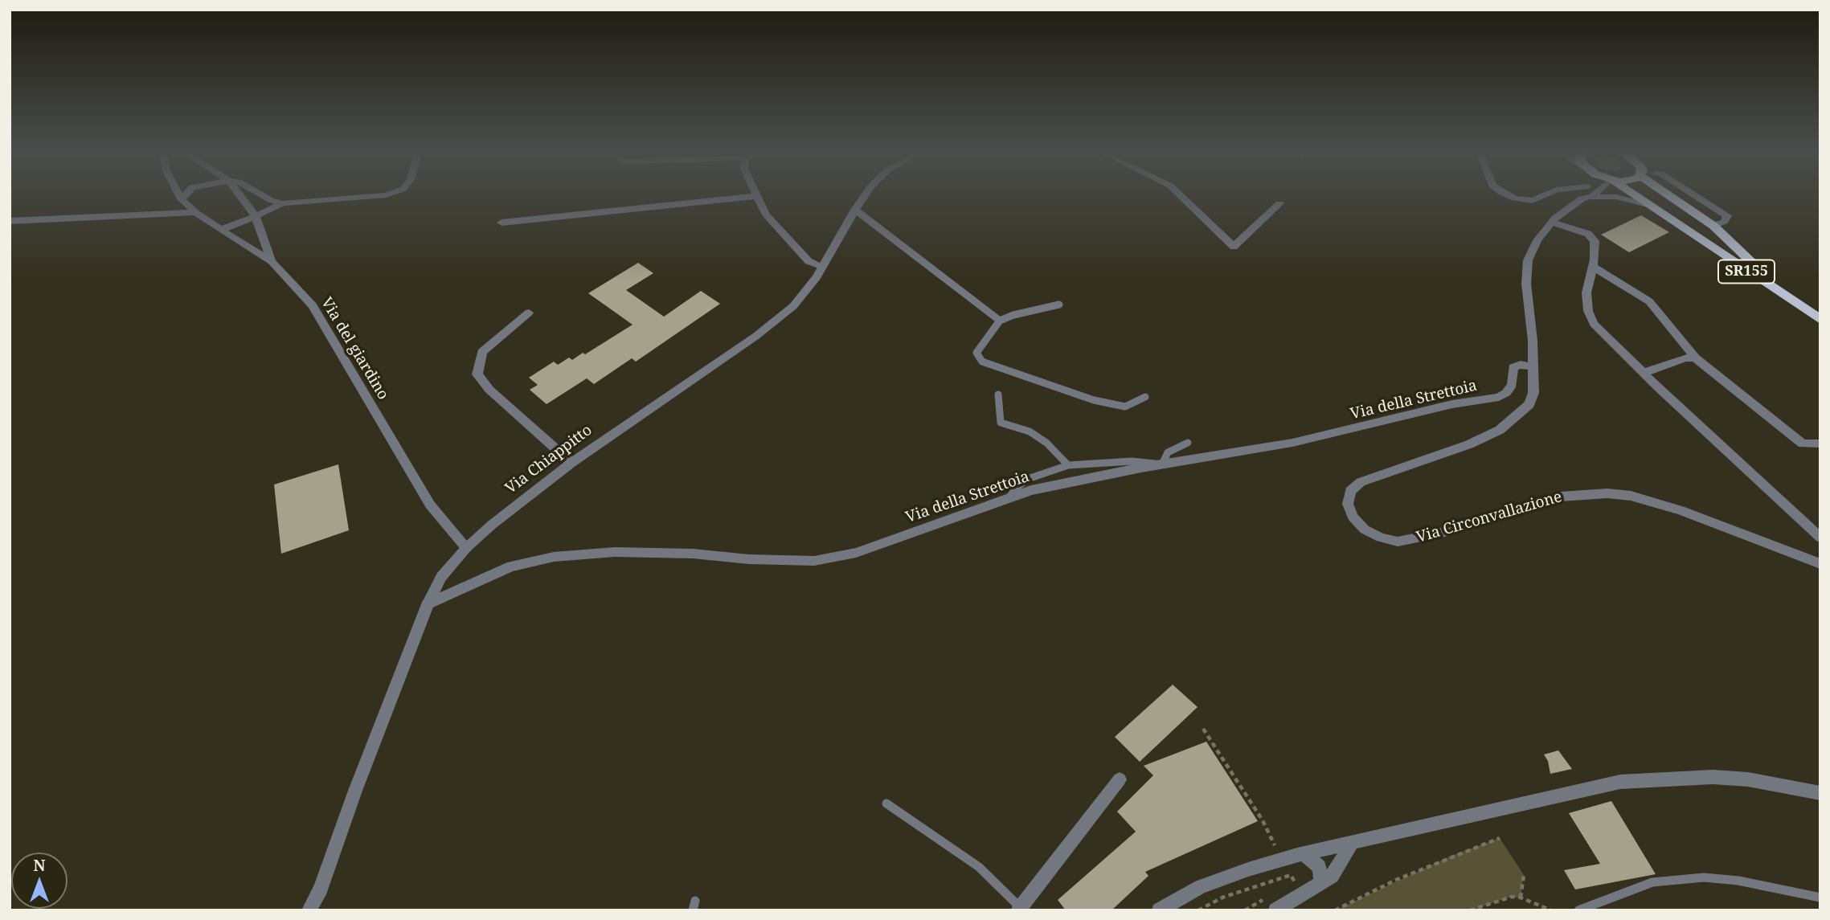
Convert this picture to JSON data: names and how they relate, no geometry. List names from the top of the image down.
{
  "streets": {
    "main road": ["SR155"],
    "street": [
      "Via del giardino",
      "Via della Strettoia",
      "Via Chiappitto",
      "Via Circonvallazione"
    ]
  },
  "crossings": [
    ["SR155", "Via Circonvallazione"],
    ["Via del giardino", "Via Chiappitto"],
    ["Via della Strettoia", "Via Chiappitto"],
    ["Via della Strettoia", "Via Circonvallazione"]
  ],
  "north": "top"
}
